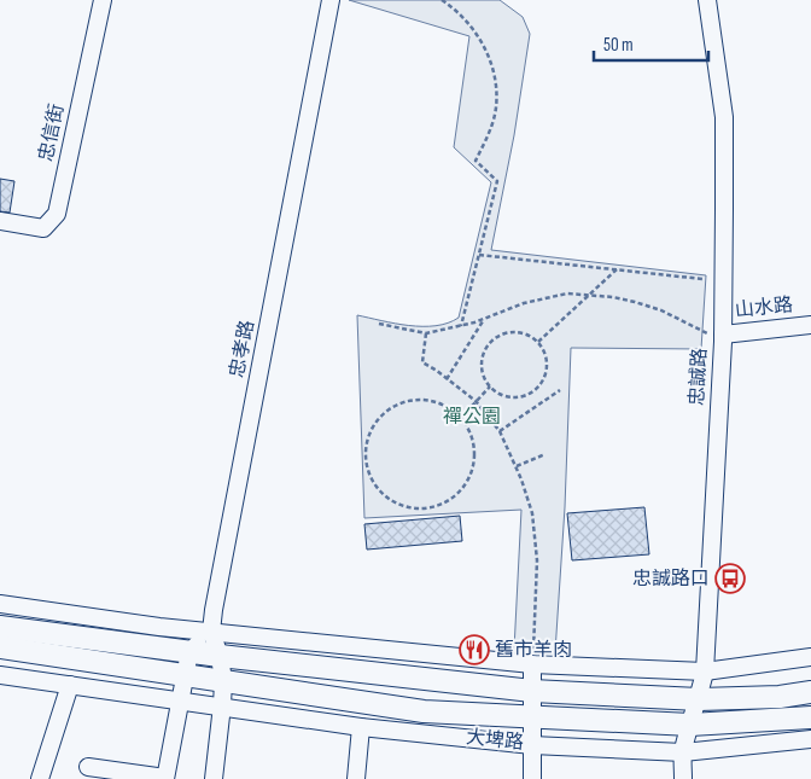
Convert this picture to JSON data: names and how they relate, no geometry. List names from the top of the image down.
{
  "streets": {
    "main road": ["大埤路"],
    "street": [
      "忠信街",
      "山水路",
      "忠孝路",
      "忠誠路"
    ]
  },
  "crossings": [
    ["山水路", "忠誠路"],
    ["忠誠路", "大埤路"]
  ],
  "parks": ["禪公園"],
  "places": {
    "bus stop": ["忠誠路口"],
    "restaurant": ["舊市羊肉"]
  },
  "scale_bar": "50 m"
}
